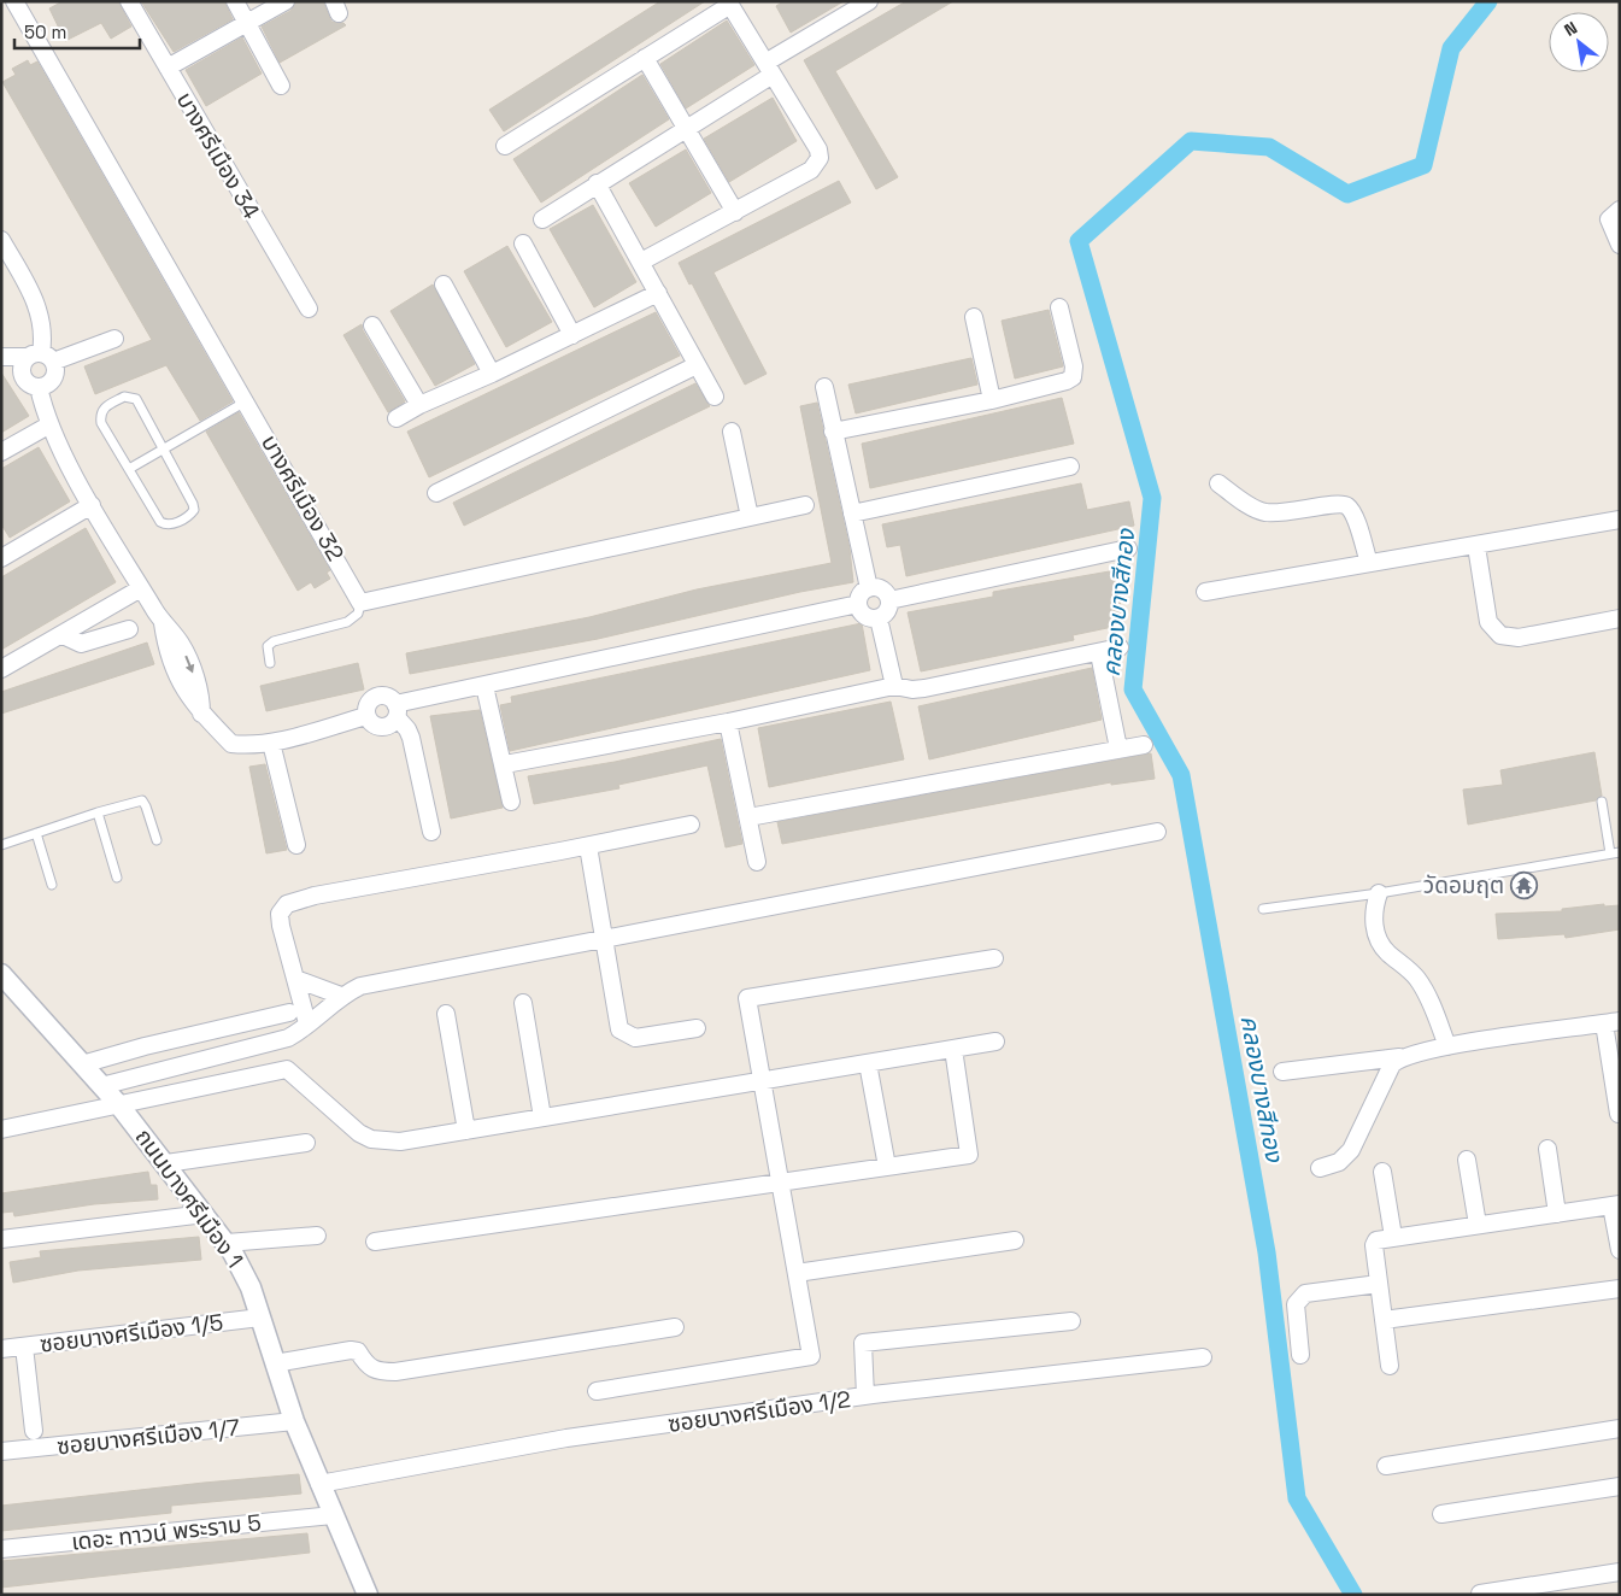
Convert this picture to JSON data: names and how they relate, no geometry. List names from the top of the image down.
{
  "streets": {
    "street": [
      "บางศรีเมือง 34",
      "บางศรีเมือง 32",
      "ถนนบางศรีเมือง 1",
      "ซอยบางศรีเมือง 1/5",
      "ซอยบางศรีเมือง 1/2",
      "ซอยบางศรีเมือง 1/7",
      "เดอะ ทาวน์ พระราม 5"
    ]
  },
  "crossings": [
    ["ถนนบางศรีเมือง 1", "ซอยบางศรีเมือง 1/5"],
    ["ถนนบางศรีเมือง 1", "ซอยบางศรีเมือง 1/2"],
    ["ถนนบางศรีเมือง 1", "ซอยบางศรีเมือง 1/7"],
    ["ถนนบางศรีเมือง 1", "เดอะ ทาวน์ พระราม 5"]
  ],
  "water": ["คลองบางสีทอง"],
  "places": {
    "temple": ["วัดอมฤต"]
  },
  "scale_bar": "50 m",
  "north": "top left"
}
